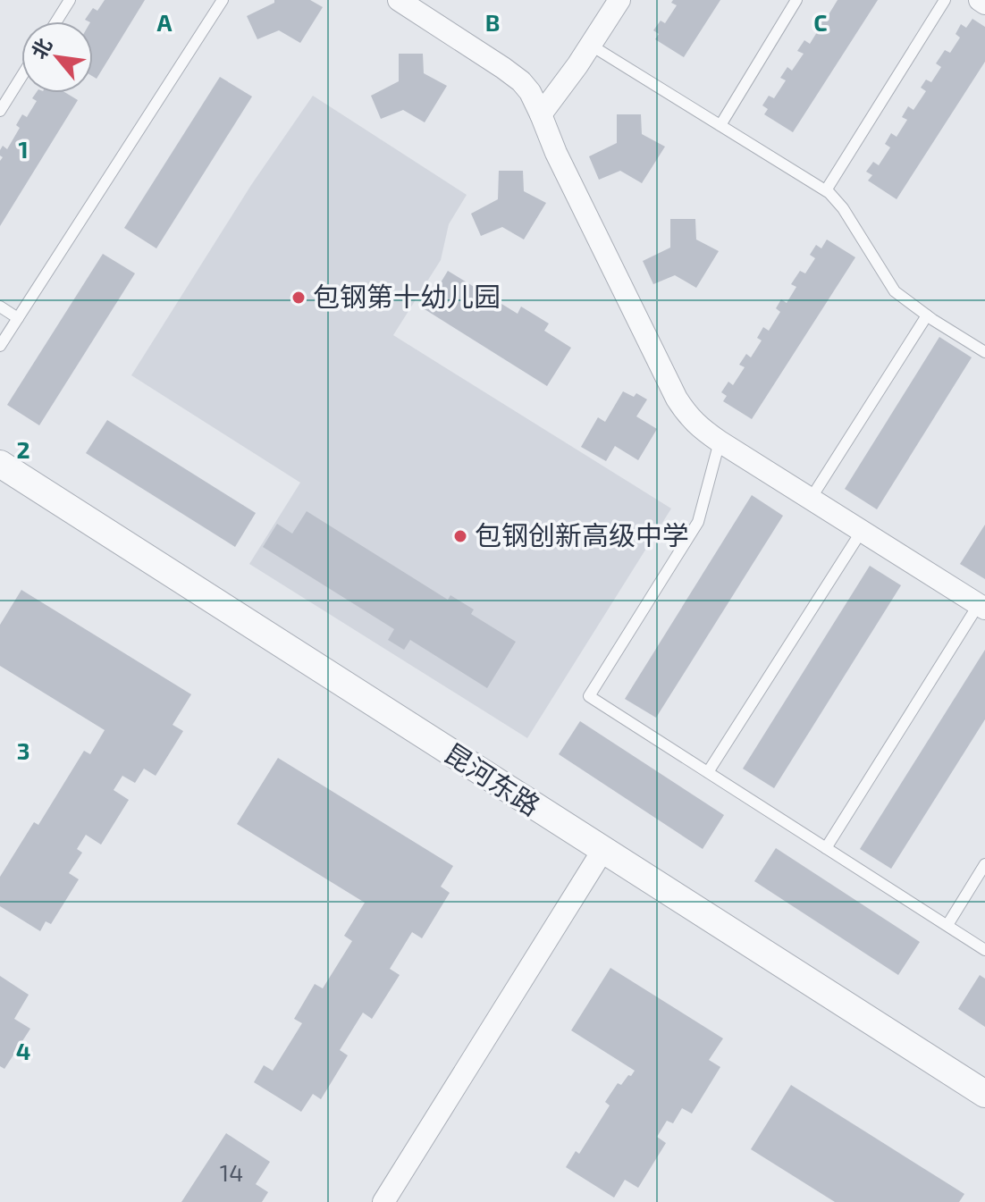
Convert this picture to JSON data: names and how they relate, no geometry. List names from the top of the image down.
{
  "streets": {
    "street": ["昆河东路"]
  },
  "places": ["包钢第十幼儿园", "包钢创新高级中学"],
  "house_numbers": ["14"],
  "north": "top left",
  "grid": {
    "columns": ["A", "B", "C"],
    "rows": [
      "1",
      "2",
      "3",
      "4"
    ]
  }
}
